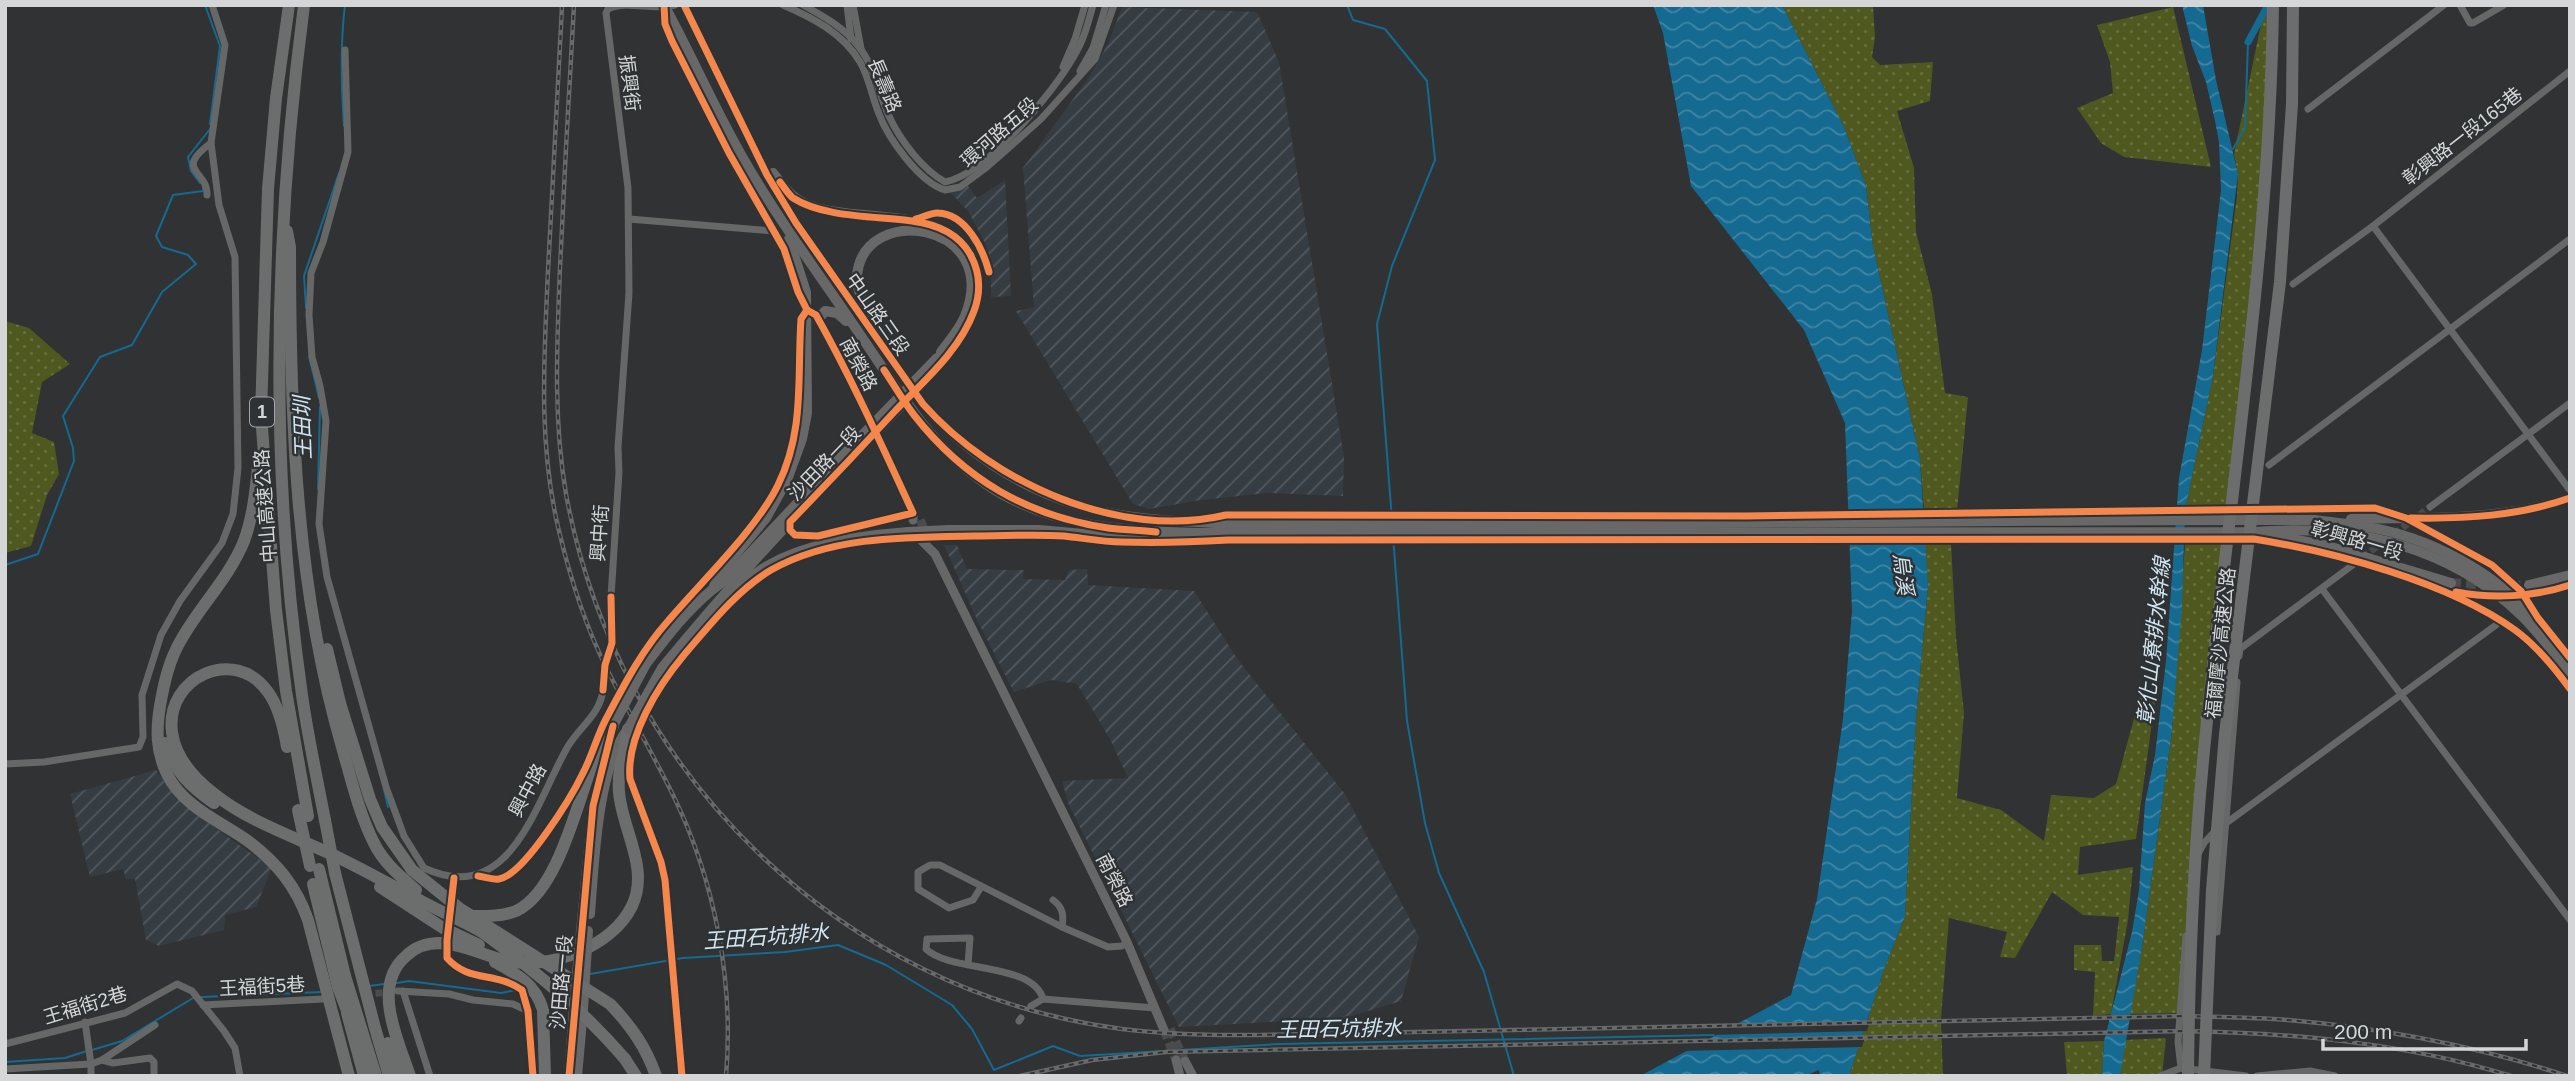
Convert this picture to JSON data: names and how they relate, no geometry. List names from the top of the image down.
{
  "streets": {
    "highway": ["1", "中山高速公路", "福爾摩沙高速公路"],
    "main road": ["中山路三段", "沙田路一段", "彰興路一段"],
    "street": [
      "振興街",
      "長壽路",
      "環河路五段",
      "彰興路一段165巷",
      "南榮路",
      "興中街",
      "興中路",
      "王福街5巷",
      "王福街2巷"
    ]
  },
  "crossings": [
    ["振興街", "中山路三段"],
    ["振興街", "興中街"],
    ["長壽路", "環河路五段"],
    ["中山路三段", "沙田路一段"],
    ["中山高速公路", "王福街5巷"],
    ["王福街5巷", "王福街2巷"]
  ],
  "water": [
    "王田圳",
    "烏溪",
    "彰化山寮排水幹線",
    "王田石坑排水"
  ],
  "scale_bar": "200 m"
}
